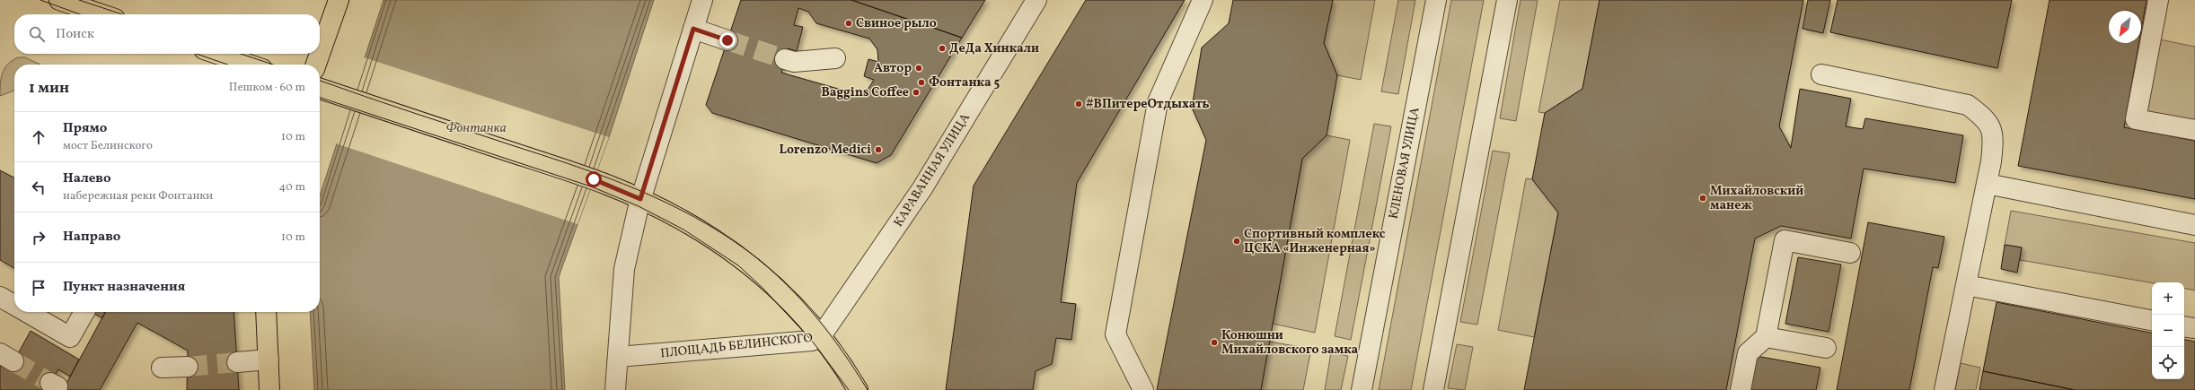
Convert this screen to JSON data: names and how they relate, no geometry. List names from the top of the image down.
{
  "streets": {
    "main road": ["ПЛОЩАДЬ БЕЛИНСКОГО"],
    "street": ["КЛЕНОВАЯ УЛИЦА", "КАРАВАННАЯ УЛИЦА"]
  },
  "crossings": [
    ["КАРАВАННАЯ УЛИЦА", "ПЛОЩАДЬ БЕЛИНСКОГО"]
  ],
  "water": ["Фонтанка"],
  "places": [
    "Свиное рыло",
    "ДеДа Хинкали",
    "Автор",
    "Фонтанка 5",
    "Baggins Coffee",
    "#ВПитереОтдыхать",
    "Lorenzo Medici",
    "Михайловский манеж",
    "Спортивный комплекс ЦСКА «Инженерная»",
    "Конюшни Михайловского замка"
  ],
  "north": "bottom left",
  "page": {
    "search": "Поиск",
    "heading": ["1 мин", "Пешком · 60 m"],
    "list": [
      ["Прямо", "мост Белинского", "10 m"],
      ["Налево", "набережная реки Фонтанки", "40 m"],
      ["Направо", "10 m"],
      "Пункт назначения"
    ],
    "map_buttons": ["+", "−"]
  }
}
